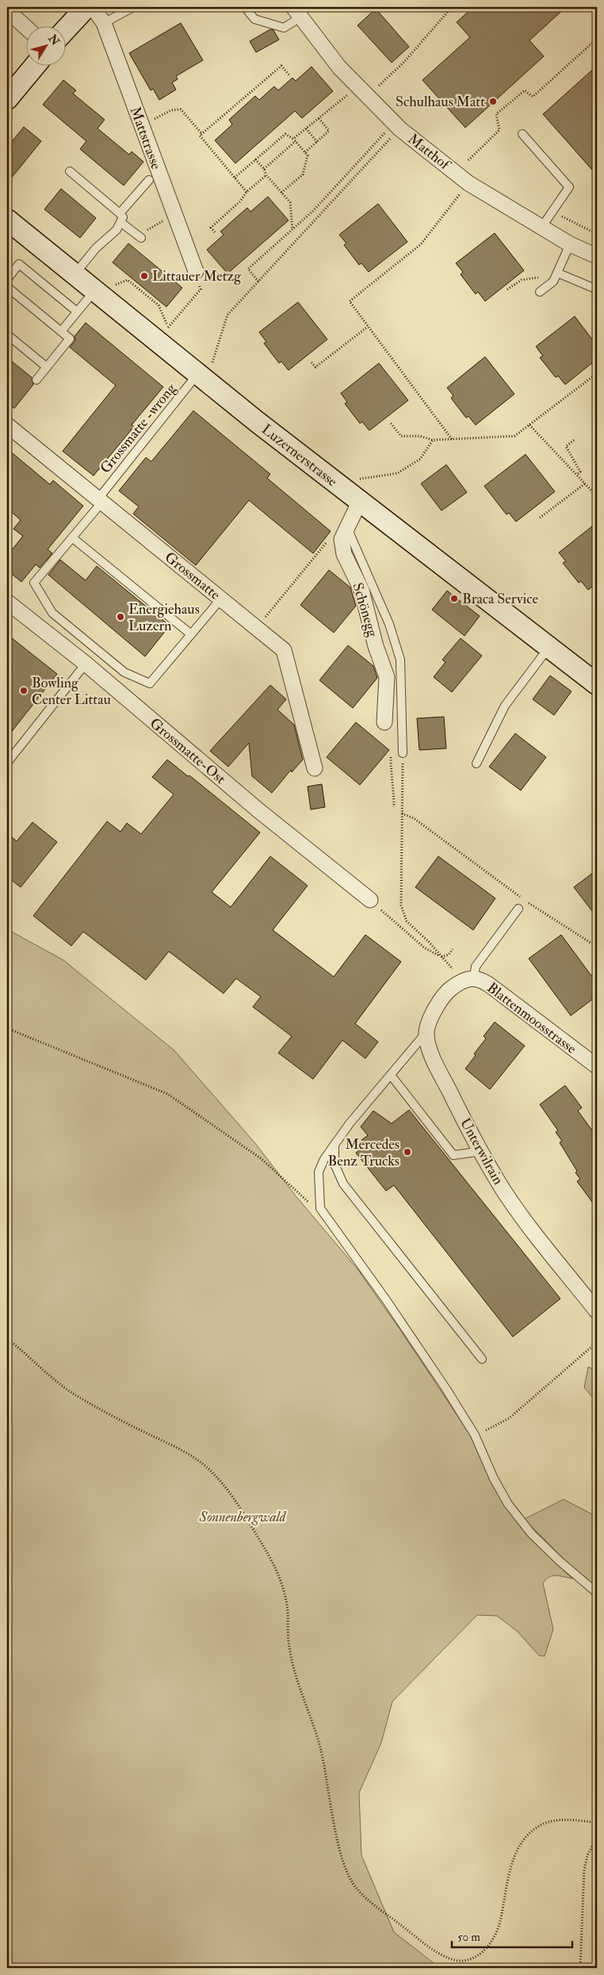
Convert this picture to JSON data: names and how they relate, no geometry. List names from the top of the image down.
{
  "streets": {
    "main road": ["Luzernerstrasse"],
    "street": [
      "Mattstrasse",
      "Matthof",
      "Grossmatte",
      "Schönegg",
      "Grossmatte-Ost",
      "Blattenmoosstrasse",
      "Unterwilrain"
    ],
    "lane": ["Grossmatte -wrong"]
  },
  "crossings": [
    ["Grossmatte -wrong", "Luzernerstrasse"],
    ["Grossmatte -wrong", "Grossmatte"]
  ],
  "parks": ["Sonnenbergwald"],
  "places": [
    "Schulhaus Matt",
    "Littauer Metzg",
    "Braca Service",
    "Energiehaus Luzern",
    "Bowling Center Littau",
    "Mercedes Benz Trucks"
  ],
  "scale_bar": "50 m",
  "north": "top right"
}
